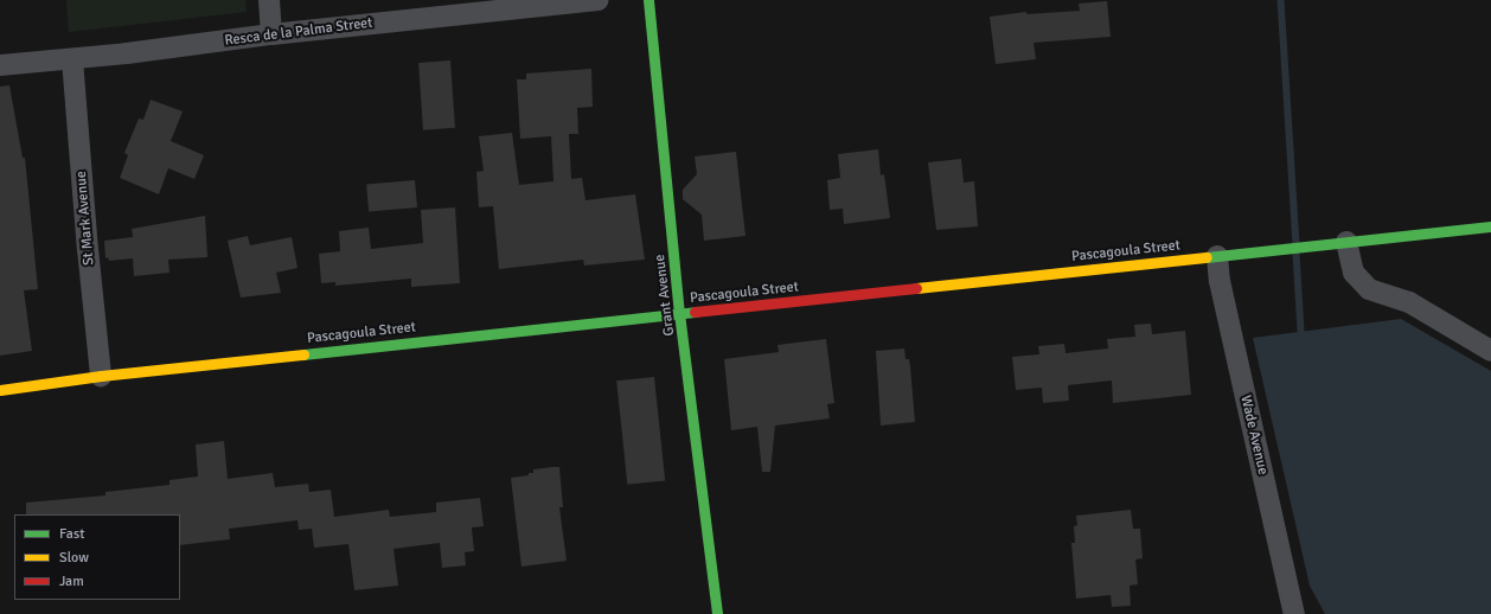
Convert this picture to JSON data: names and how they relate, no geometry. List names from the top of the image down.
{
  "streets": {
    "street": [
      "Resca de la Palma Street",
      "St Mark Avenue",
      "Pascagoula Street",
      "Grant Avenue",
      "Wade Avenue"
    ]
  },
  "crossings": [
    ["Resca de la Palma Street", "St Mark Avenue"],
    ["St Mark Avenue", "Pascagoula Street"],
    ["Pascagoula Street", "Grant Avenue"],
    ["Pascagoula Street", "Wade Avenue"]
  ],
  "legend": ["Fast", "Slow", "Jam"]
}
